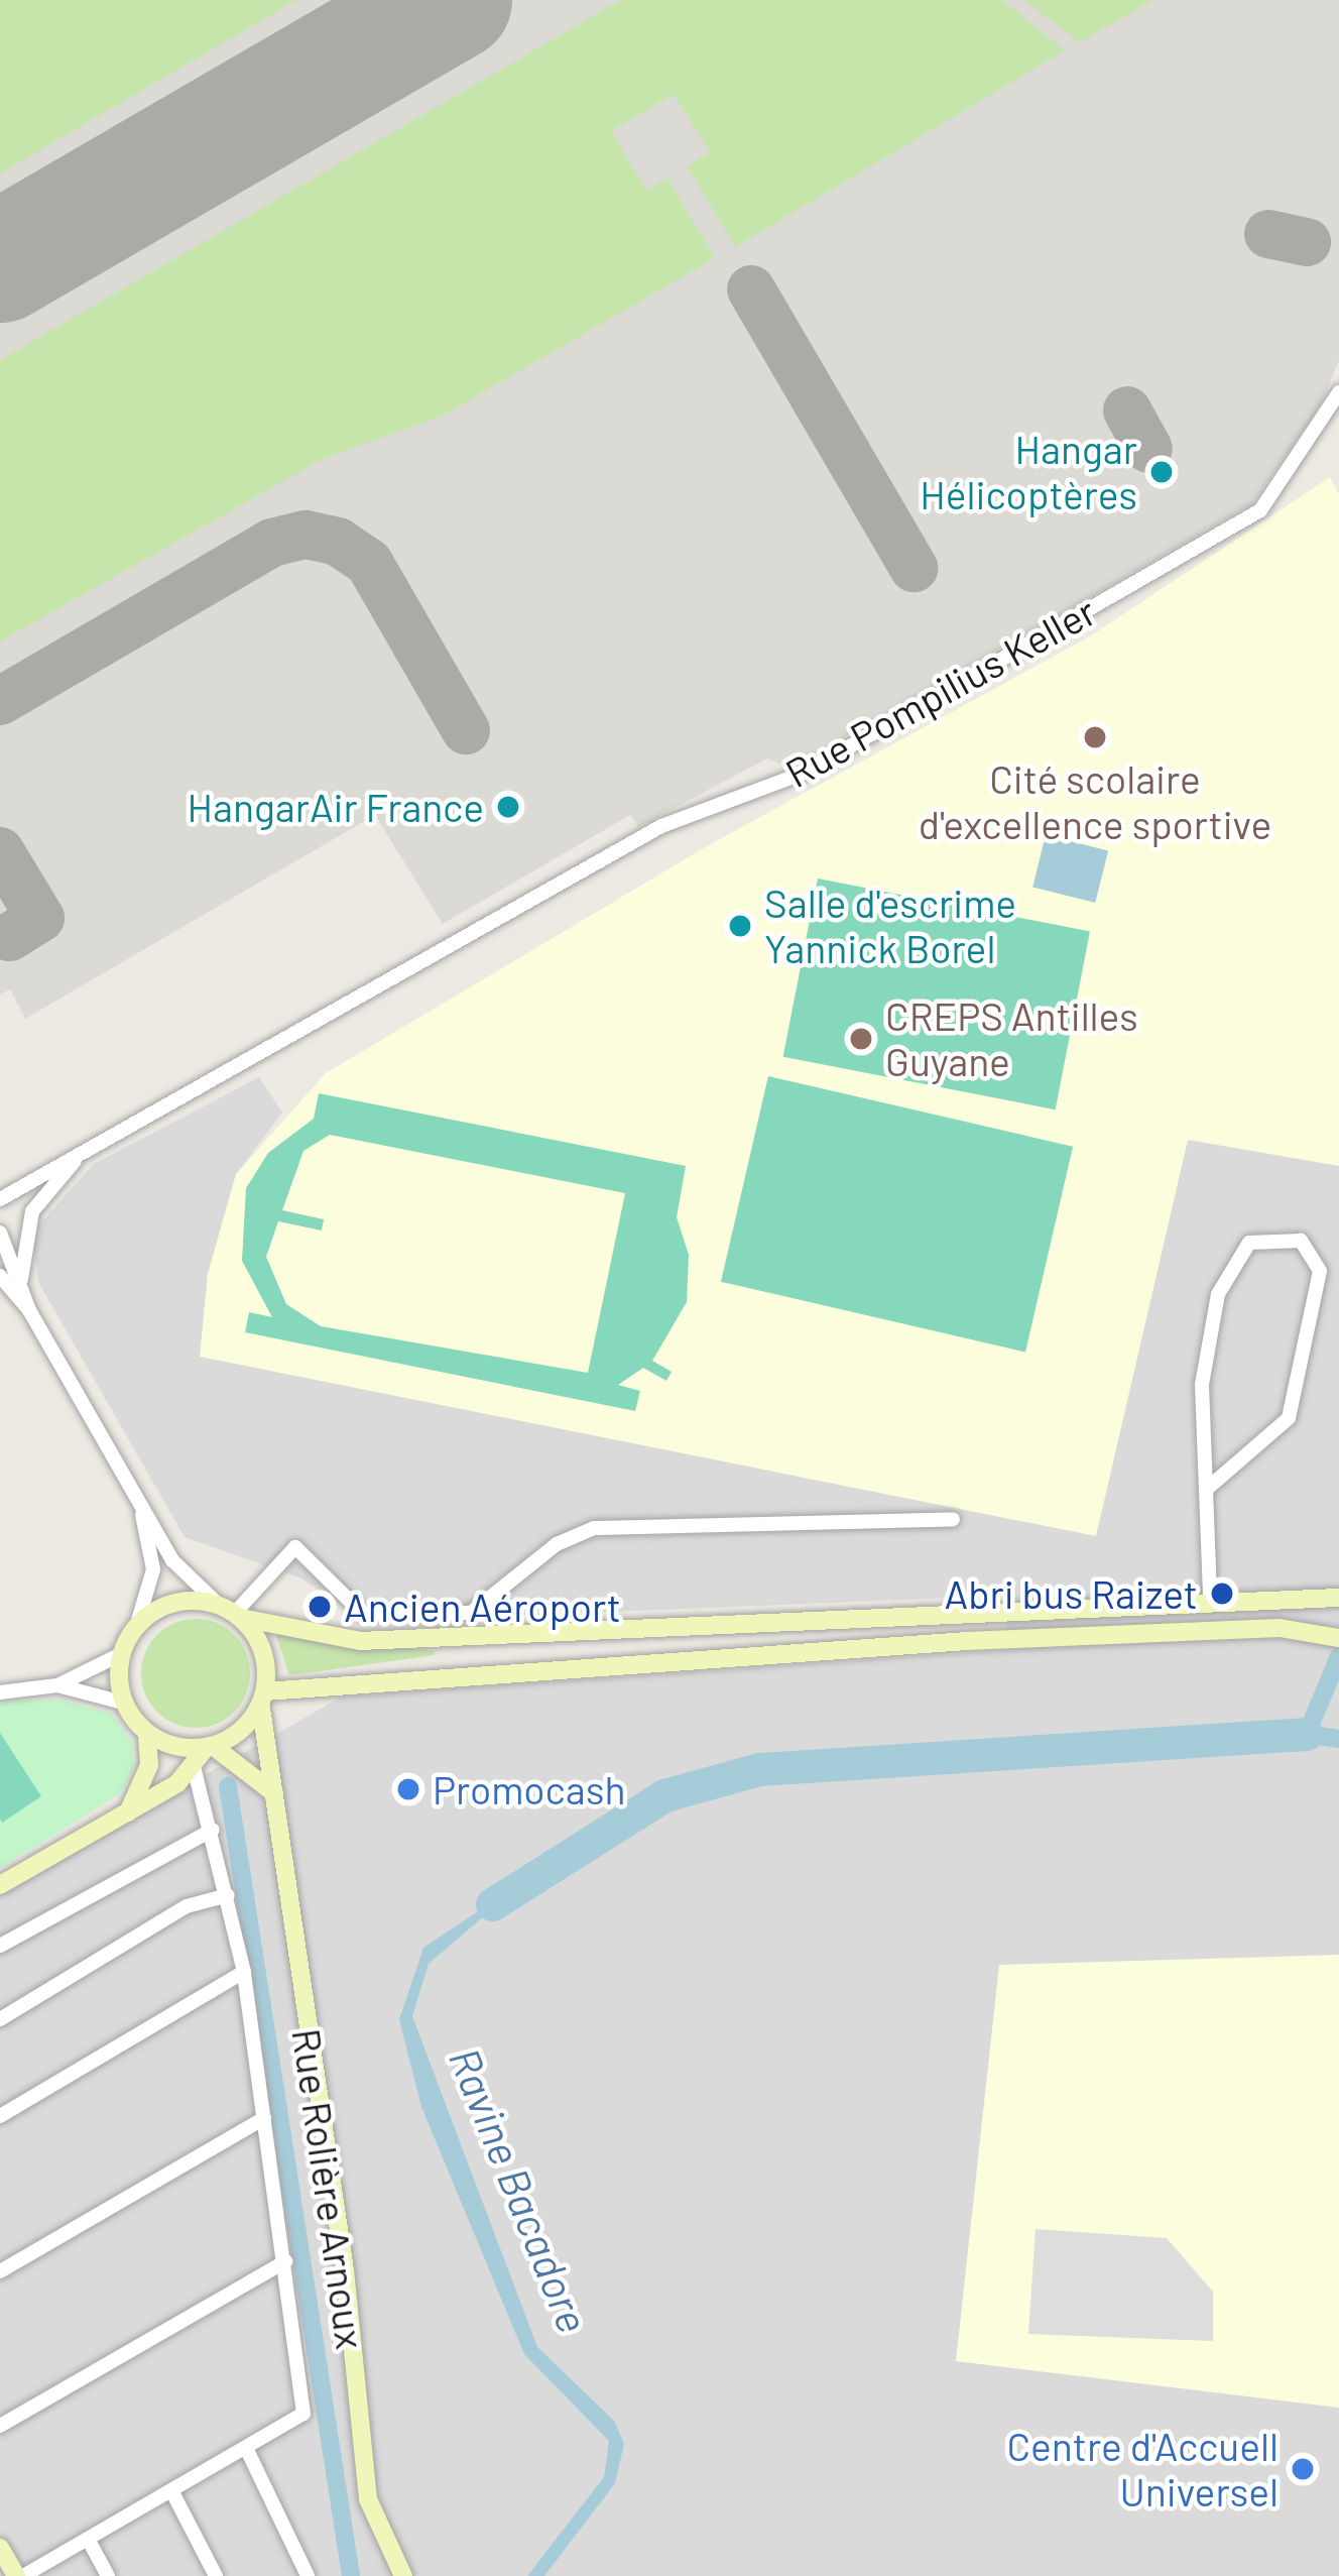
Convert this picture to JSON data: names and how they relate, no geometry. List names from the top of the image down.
{
  "streets": {
    "main road": ["Rue Rolière Arnoux"],
    "street": ["Rue Pompilius Keller"]
  },
  "water": ["Ravine Bacadore"],
  "places": [
    "Hangar Hélicoptères",
    "Cité scolaire d'excellence sportive",
    "HangarAir France",
    "Salle d'escrime Yannick Borel",
    "CREPS Antilles Guyane",
    "Abri bus Raizet",
    "Ancien Aéroport",
    "Promocash",
    "Centre d'Accuell Universel"
  ]
}
